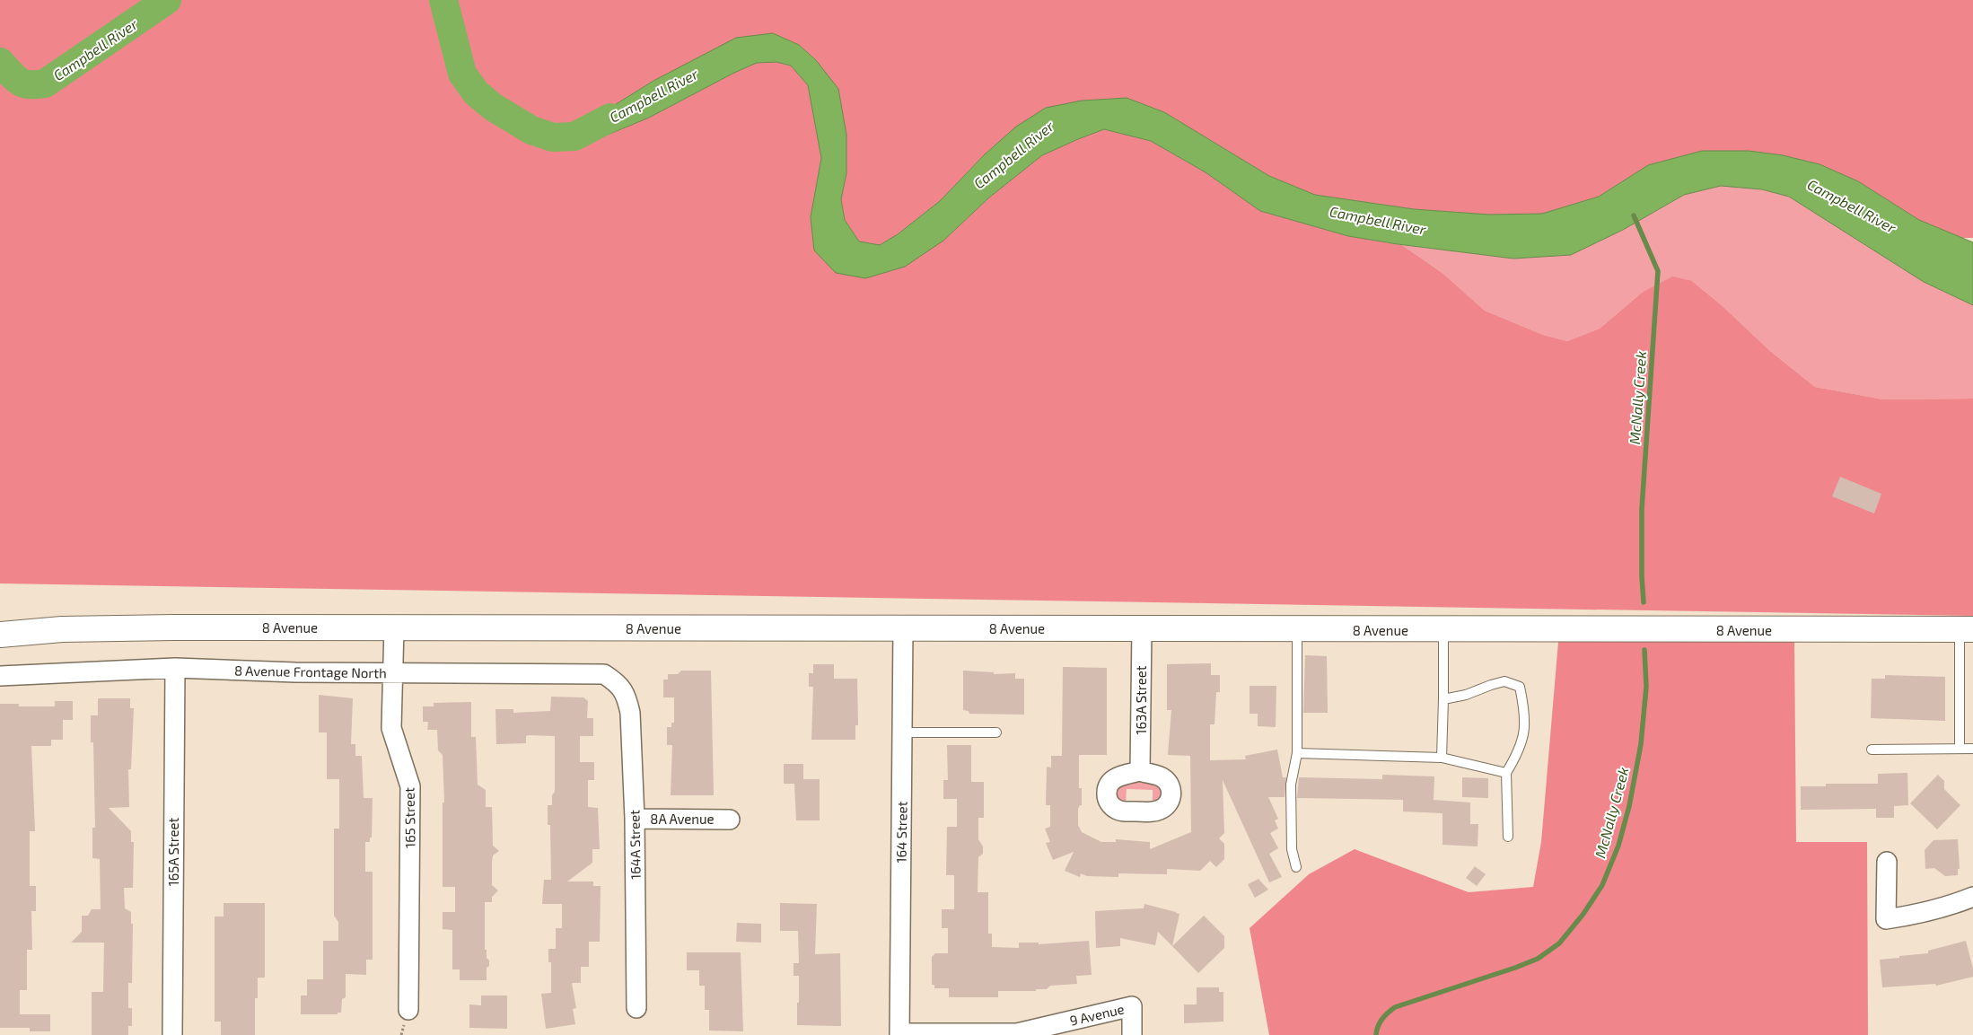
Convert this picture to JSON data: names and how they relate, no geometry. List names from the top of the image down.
{
  "streets": {
    "main road": ["8 Avenue"],
    "street": [
      "8 Avenue Frontage North",
      "163A Street",
      "165 Street",
      "8A Avenue",
      "164 Street",
      "164A Street",
      "165A Street",
      "9 Avenue"
    ]
  },
  "crossings": [
    ["8 Avenue", "163A Street"],
    ["8 Avenue", "165 Street"],
    ["8 Avenue", "164 Street"],
    ["8 Avenue Frontage North", "165 Street"],
    ["8 Avenue Frontage North", "164A Street"],
    ["8 Avenue Frontage North", "165A Street"],
    ["8A Avenue", "164A Street"],
    ["164 Street", "9 Avenue"]
  ],
  "water": ["Campbell River", "McNally Creek"]
}
